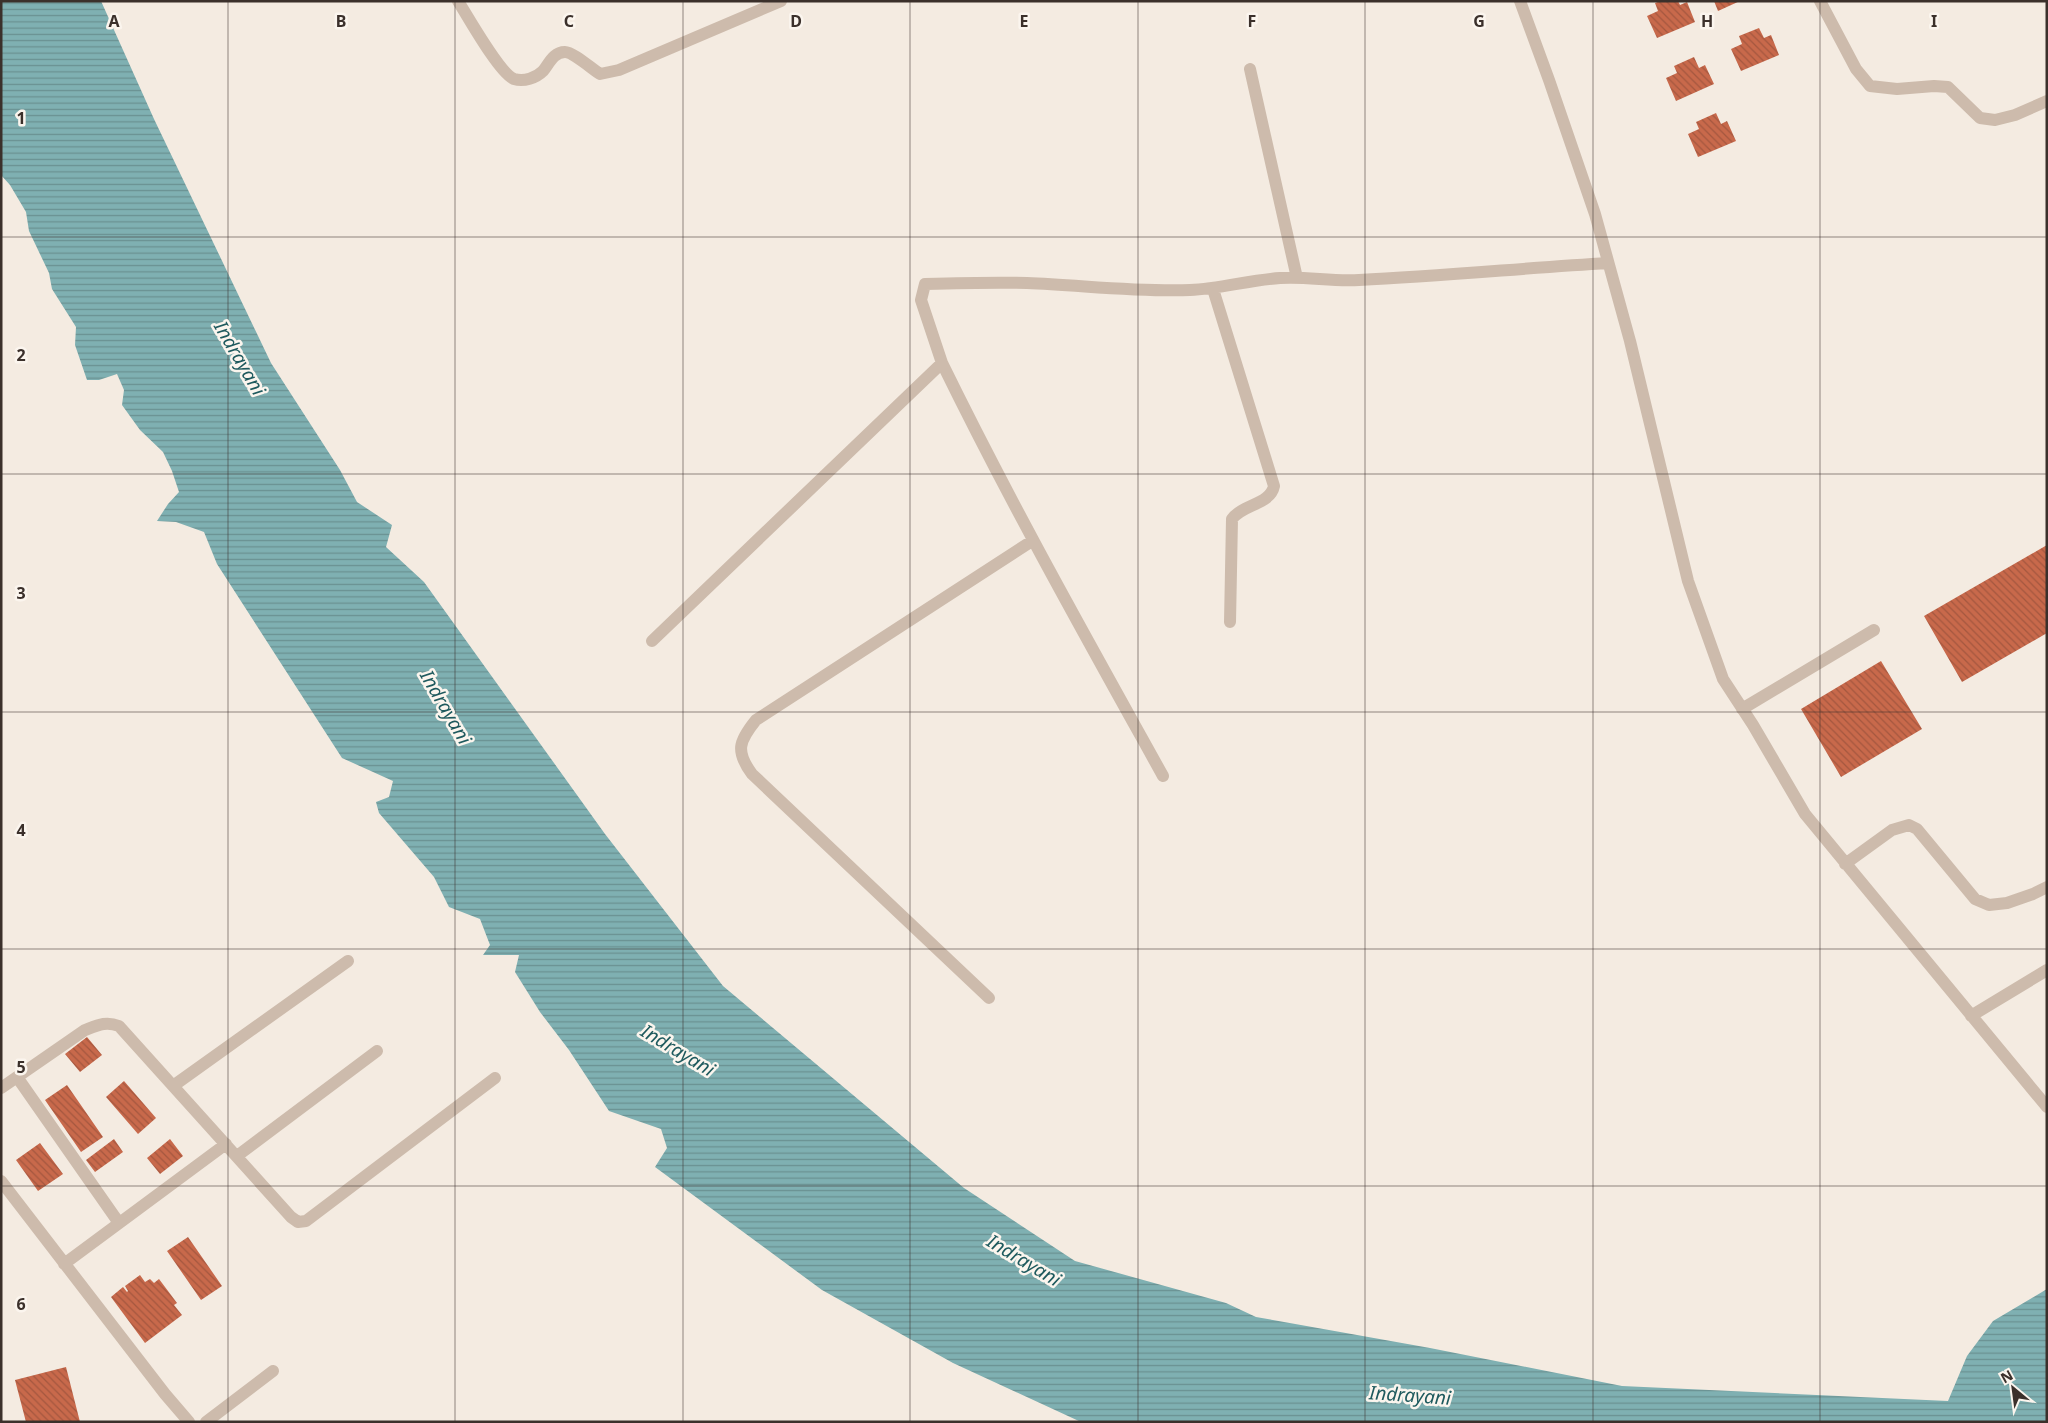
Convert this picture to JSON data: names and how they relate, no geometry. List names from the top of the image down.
{
  "water": ["Indrayani"],
  "north": "top left",
  "grid": {
    "columns": [
      "A",
      "B",
      "C",
      "D",
      "E",
      "F",
      "G",
      "H",
      "I"
    ],
    "rows": [
      "1",
      "2",
      "3",
      "4",
      "5",
      "6"
    ]
  }
}
